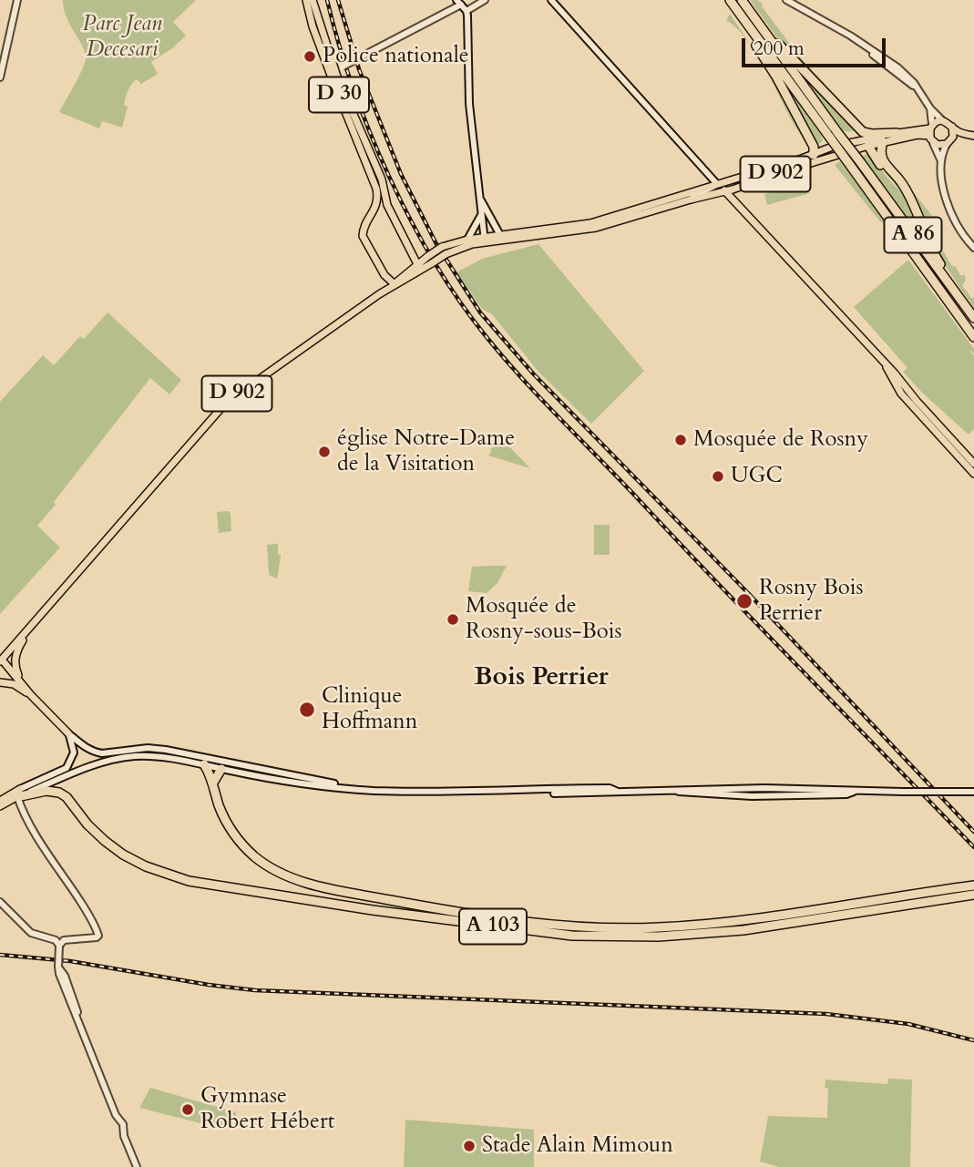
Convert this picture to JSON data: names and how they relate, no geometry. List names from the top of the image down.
{
  "streets": {
    "highway": ["A 86", "A 103"],
    "main road": ["D 30", "D 902"]
  },
  "crossings": [
    ["D 30", "D 902"]
  ],
  "districts": ["Bois Perrier"],
  "parks": ["Parc Jean Decesari"],
  "places": [
    "Police nationale",
    "Mosquée de Rosny",
    "église Notre-Dame de la Visitation",
    "UGC",
    "Rosny Bois Perrier",
    "Mosquée de Rosny-sous-Bois",
    "Clinique Hoffmann",
    "Gymnase Robert Hébert",
    "Stade Alain Mimoun"
  ],
  "scale_bar": "200 m"
}
